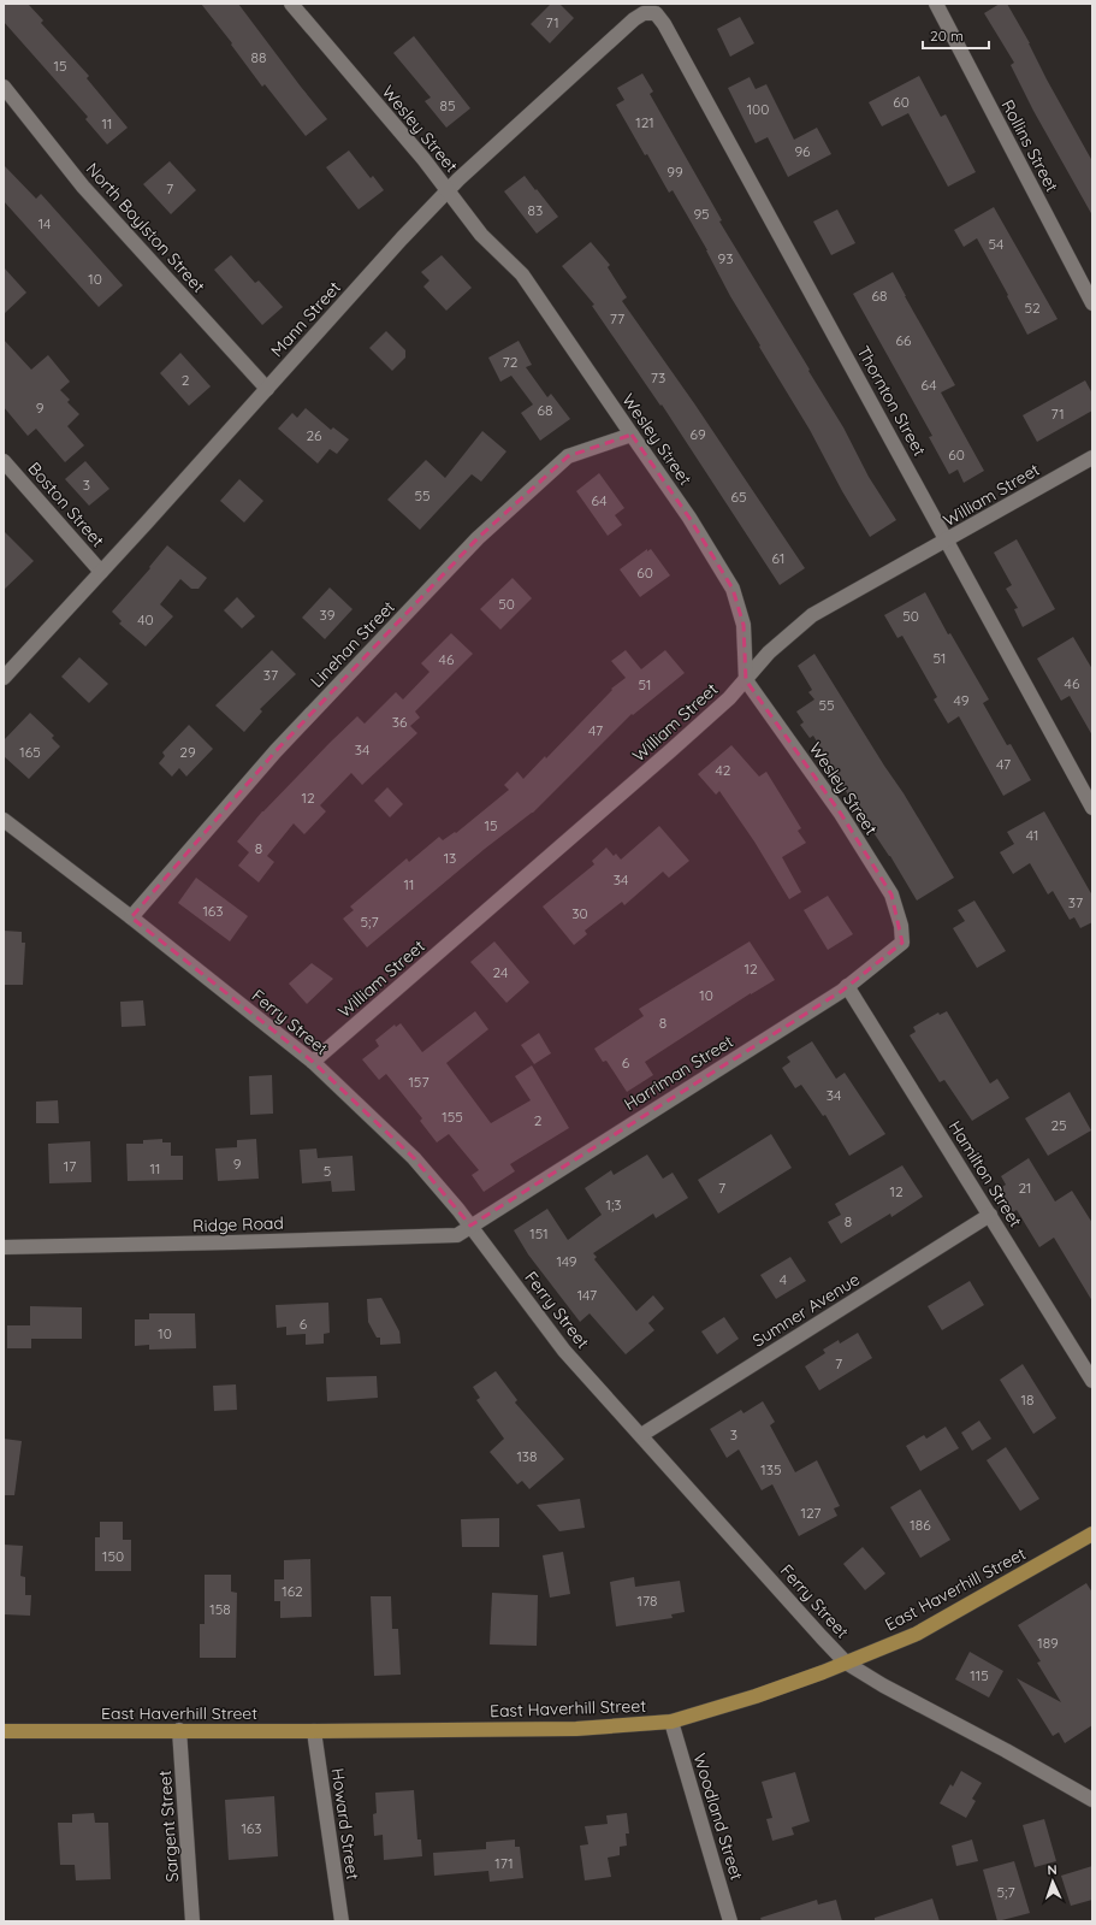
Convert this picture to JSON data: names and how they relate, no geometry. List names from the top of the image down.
{
  "streets": {
    "main road": ["East Haverhill Street"],
    "street": [
      "Wesley Street",
      "Rollins Street",
      "North Boylston Street",
      "Mann Street",
      "Thornton Street",
      "William Street",
      "Boston Street",
      "Linehan Street",
      "Ferry Street",
      "Harriman Street",
      "Hamilton Street",
      "Ridge Road",
      "Sumner Avenue",
      "Woodland Street",
      "Howard Street",
      "Sargent Street"
    ]
  },
  "crossings": [
    ["Wesley Street", "Mann Street"],
    ["Wesley Street", "William Street"],
    ["Wesley Street", "Linehan Street"],
    ["Wesley Street", "Harriman Street"],
    ["North Boylston Street", "Mann Street"],
    ["Mann Street", "Thornton Street"],
    ["Mann Street", "Boston Street"],
    ["Thornton Street", "William Street"],
    ["William Street", "Ferry Street"],
    ["Linehan Street", "Ferry Street"],
    ["Ferry Street", "Harriman Street"],
    ["Ferry Street", "Ridge Road"],
    ["Ferry Street", "Sumner Avenue"],
    ["Ferry Street", "East Haverhill Street"],
    ["Harriman Street", "Hamilton Street"],
    ["Harriman Street", "Ridge Road"],
    ["Hamilton Street", "Sumner Avenue"],
    ["East Haverhill Street", "Woodland Street"],
    ["East Haverhill Street", "Howard Street"],
    ["East Haverhill Street", "Sargent Street"]
  ],
  "house_numbers": [
    "71",
    "88",
    "15",
    "60",
    "85",
    "100",
    "121",
    "11",
    "96",
    "99",
    "7",
    "83",
    "95",
    "14",
    "54",
    "93",
    "10",
    "68",
    "52",
    "77",
    "66",
    "72",
    "73",
    "2",
    "64",
    "9",
    "68",
    "71",
    "69",
    "26",
    "60",
    "3",
    "55",
    "65",
    "64",
    "61",
    "60",
    "50",
    "39",
    "50",
    "40",
    "51",
    "46",
    "37",
    "46",
    "51",
    "49",
    "55",
    "36",
    "47",
    "34",
    "165",
    "29",
    "47",
    "42",
    "12",
    "15",
    "41",
    "8",
    "13",
    "34",
    "11",
    "37",
    "163",
    "30",
    "5;7",
    "12",
    "24",
    "10",
    "8",
    "6",
    "157",
    "34",
    "155",
    "2",
    "25",
    "9",
    "17",
    "11",
    "5",
    "7",
    "21",
    "12",
    "1;3",
    "8",
    "151",
    "149",
    "4",
    "147",
    "6",
    "10",
    "7",
    "18",
    "3",
    "138",
    "135",
    "127",
    "186",
    "150",
    "162",
    "178",
    "158",
    "189",
    "115",
    "163",
    "171",
    "5;7"
  ],
  "scale_bar": "20 m",
  "north": "top"
}
